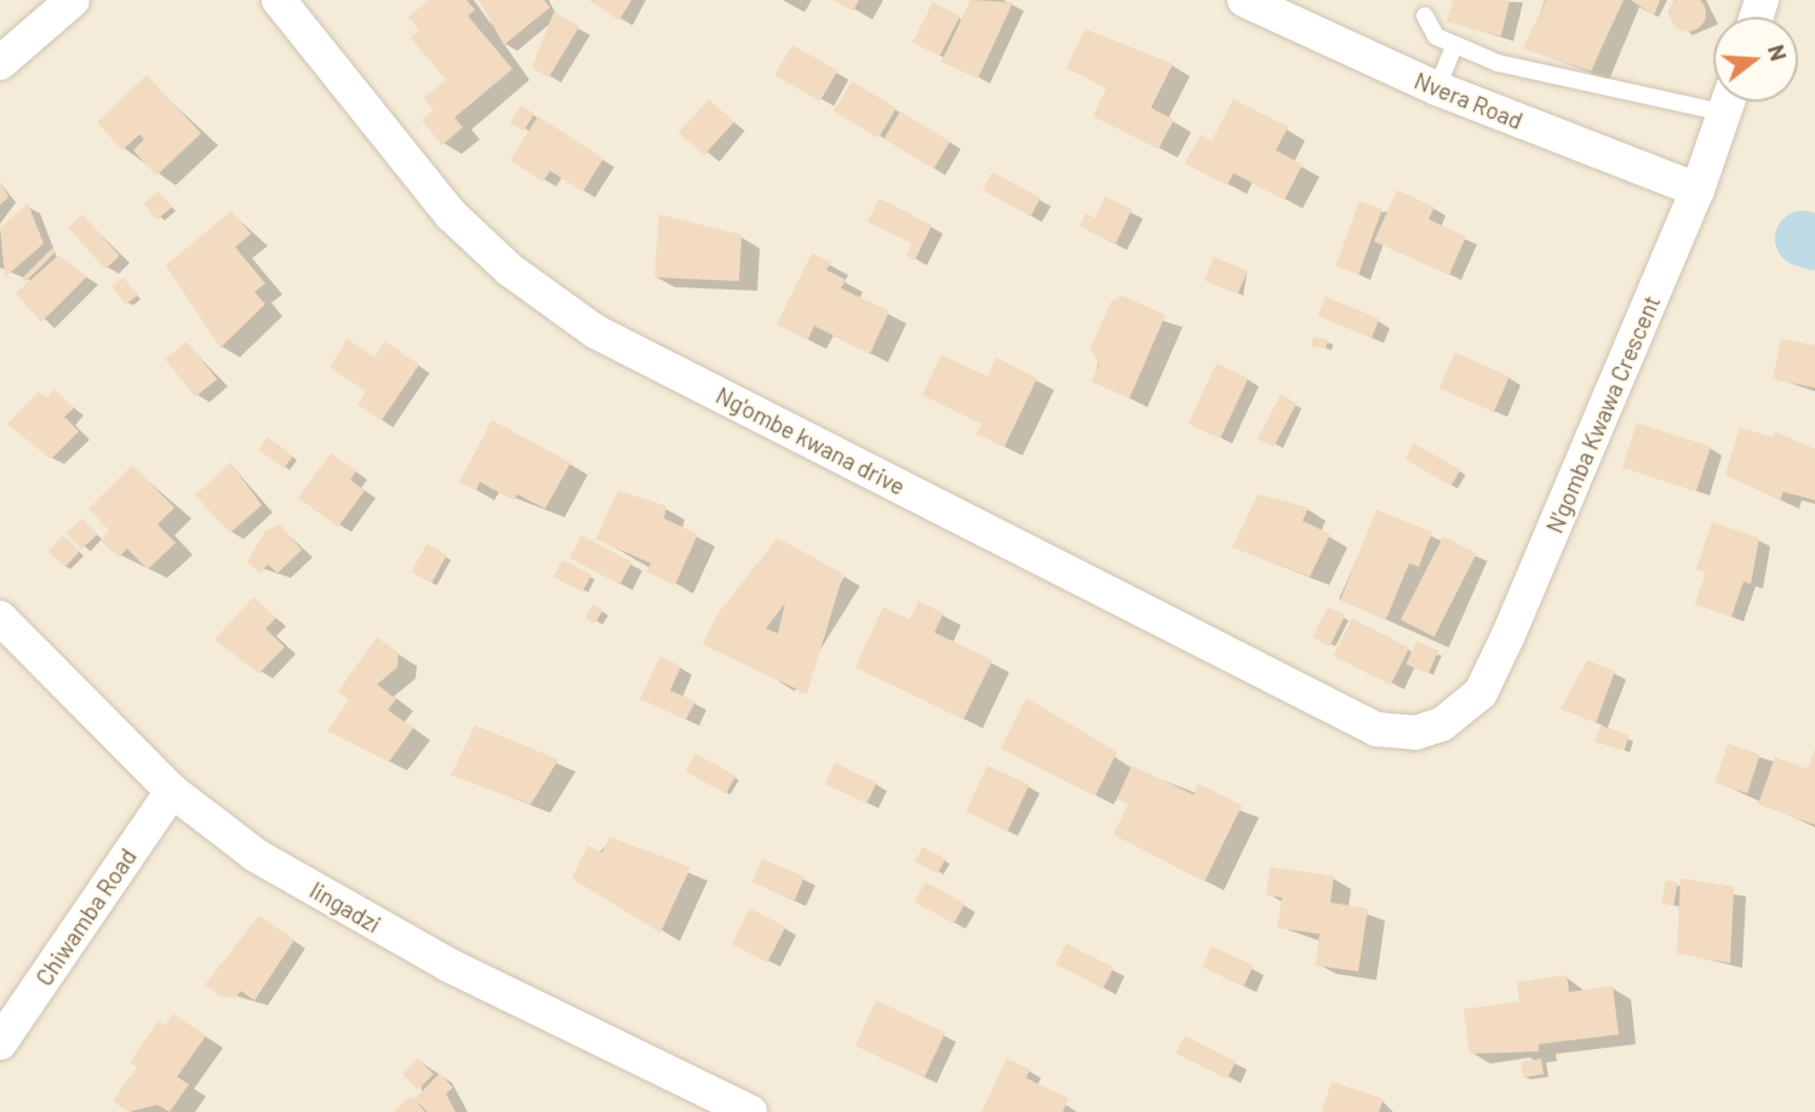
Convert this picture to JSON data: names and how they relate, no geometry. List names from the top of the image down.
{
  "streets": {
    "street": [
      "Nvera Road",
      "N'gomba Kwawa Crescent",
      "Ng'ombe kwana drive",
      "lingadzi",
      "Chiwamba Road"
    ]
  },
  "crossings": [
    ["Nvera Road", "N'gomba Kwawa Crescent"],
    ["N'gomba Kwawa Crescent", "Ng'ombe kwana drive"],
    ["lingadzi", "Chiwamba Road"]
  ],
  "north": "right"
}
